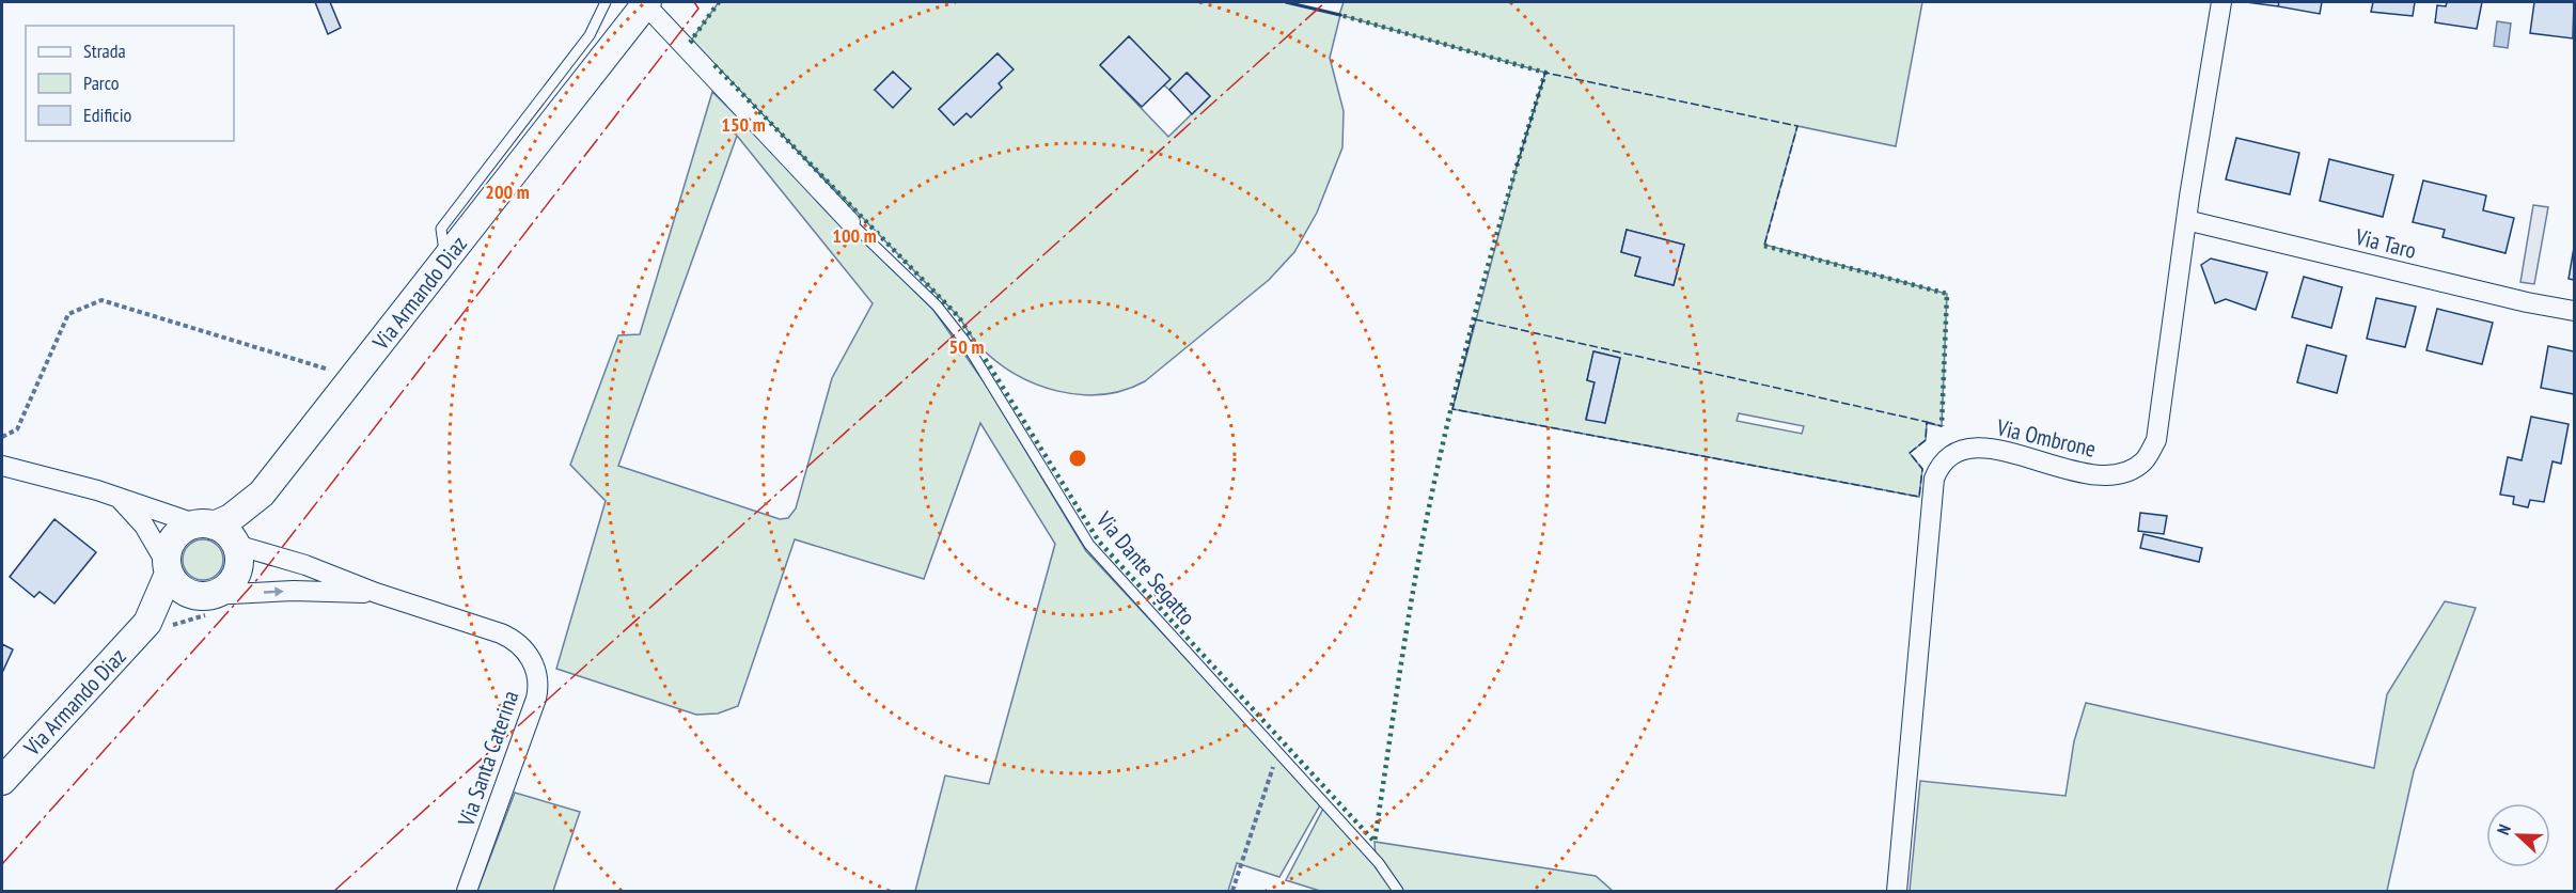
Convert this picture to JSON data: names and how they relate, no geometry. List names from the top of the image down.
{
  "streets": {
    "street": [
      "Via Taro",
      "Via Armando Diaz",
      "Via Ombrone",
      "Via Dante Segatto",
      "Via Santa Caterina"
    ]
  },
  "crossings": [
    ["Via Taro", "Via Ombrone"],
    ["Via Armando Diaz", "Via Dante Segatto"],
    ["Via Armando Diaz", "Via Santa Caterina"]
  ],
  "legend": ["Strada", "Parco", "Edificio"],
  "north": "left",
  "rings": [
    "150 m",
    "200 m",
    "100 m",
    "50 m"
  ]
}
